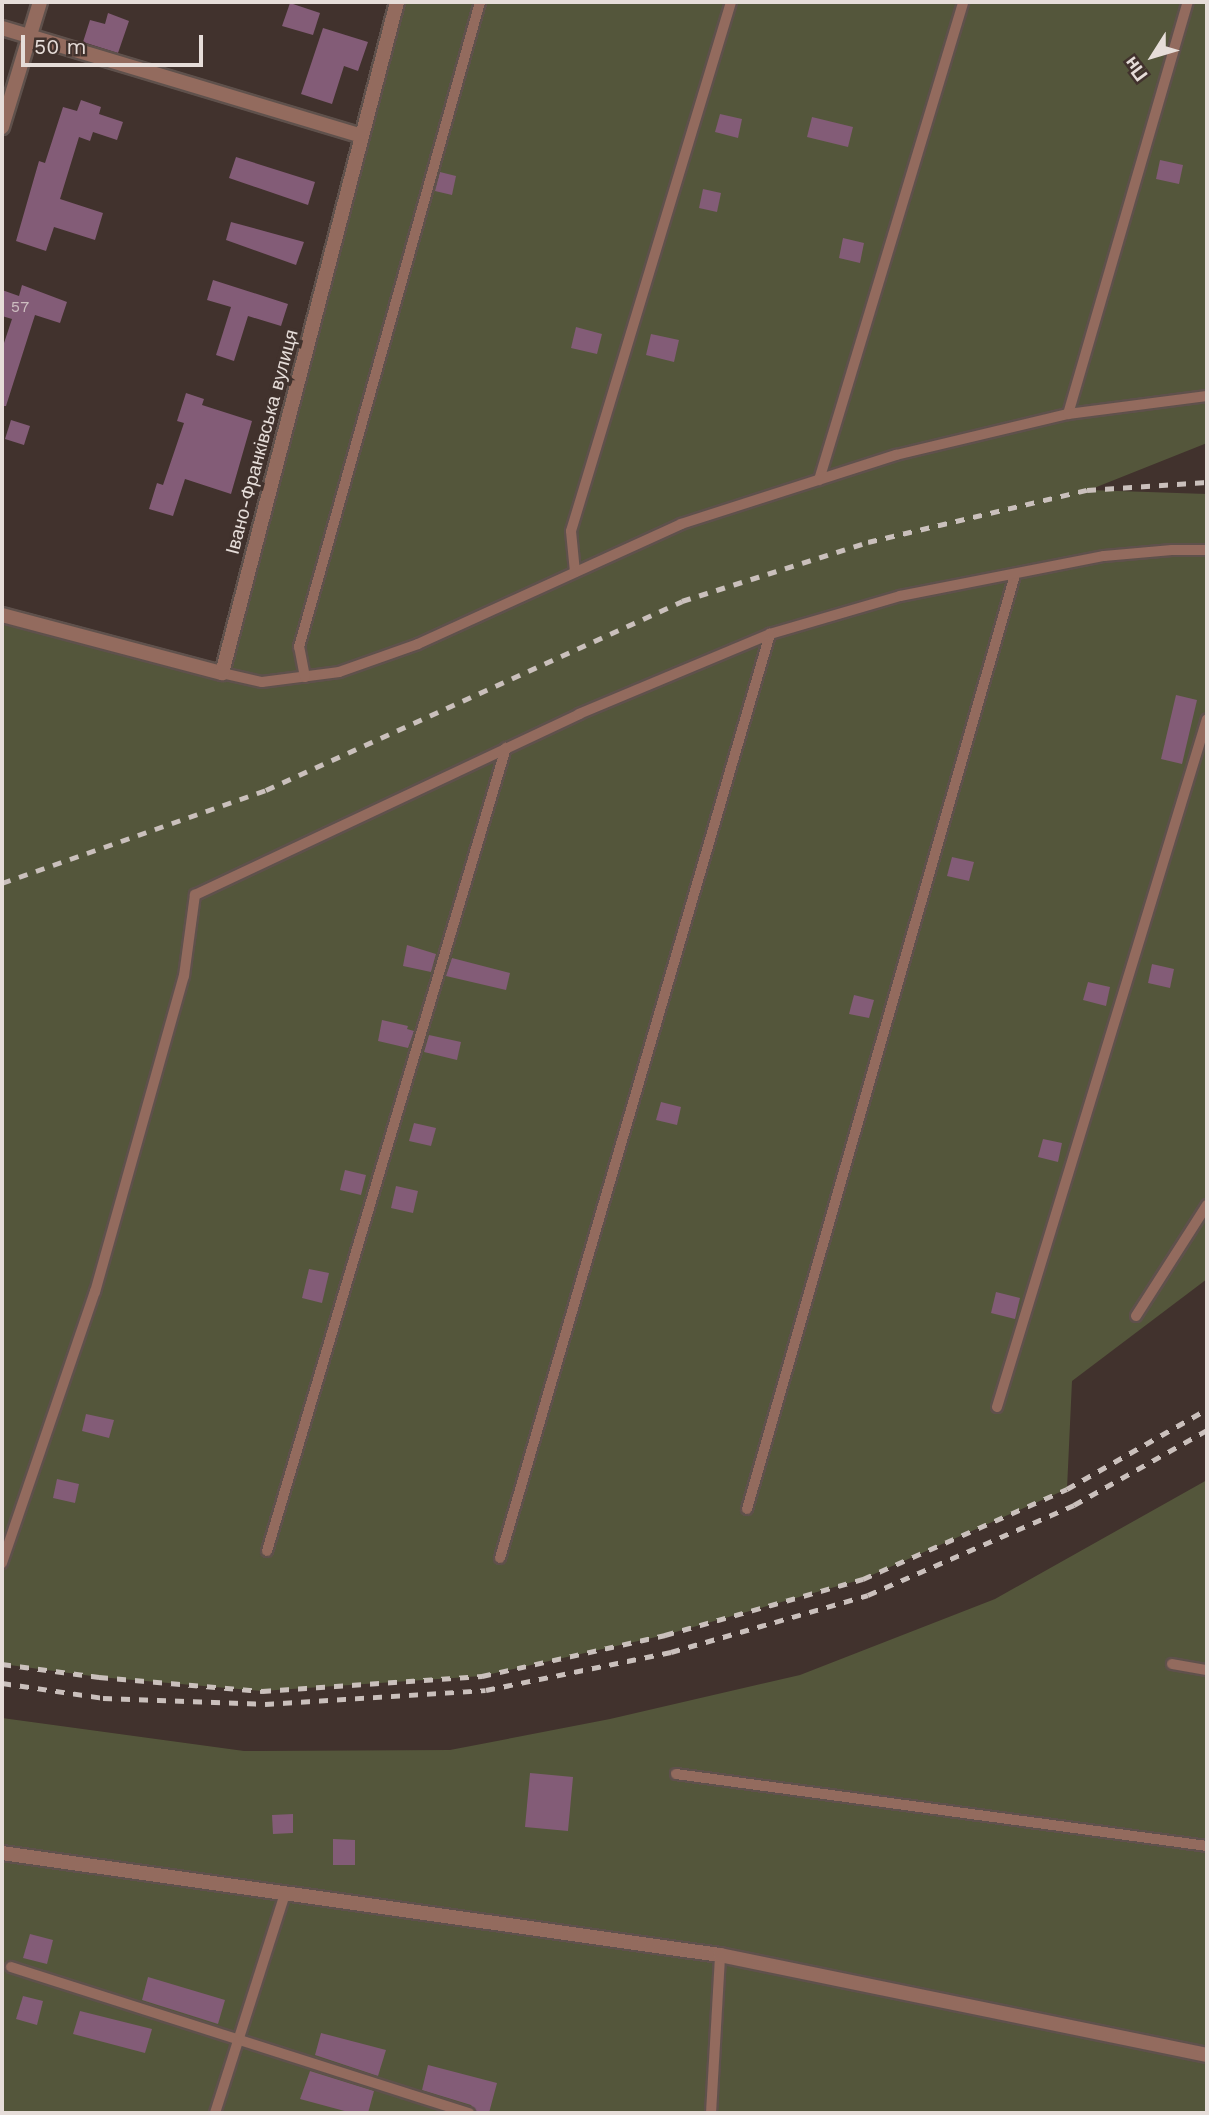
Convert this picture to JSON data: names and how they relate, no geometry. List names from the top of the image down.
{
  "streets": {
    "street": ["Івано-Франківська вулиця"]
  },
  "house_numbers": ["57"],
  "scale_bar": "50 m",
  "north": "bottom left"
}
